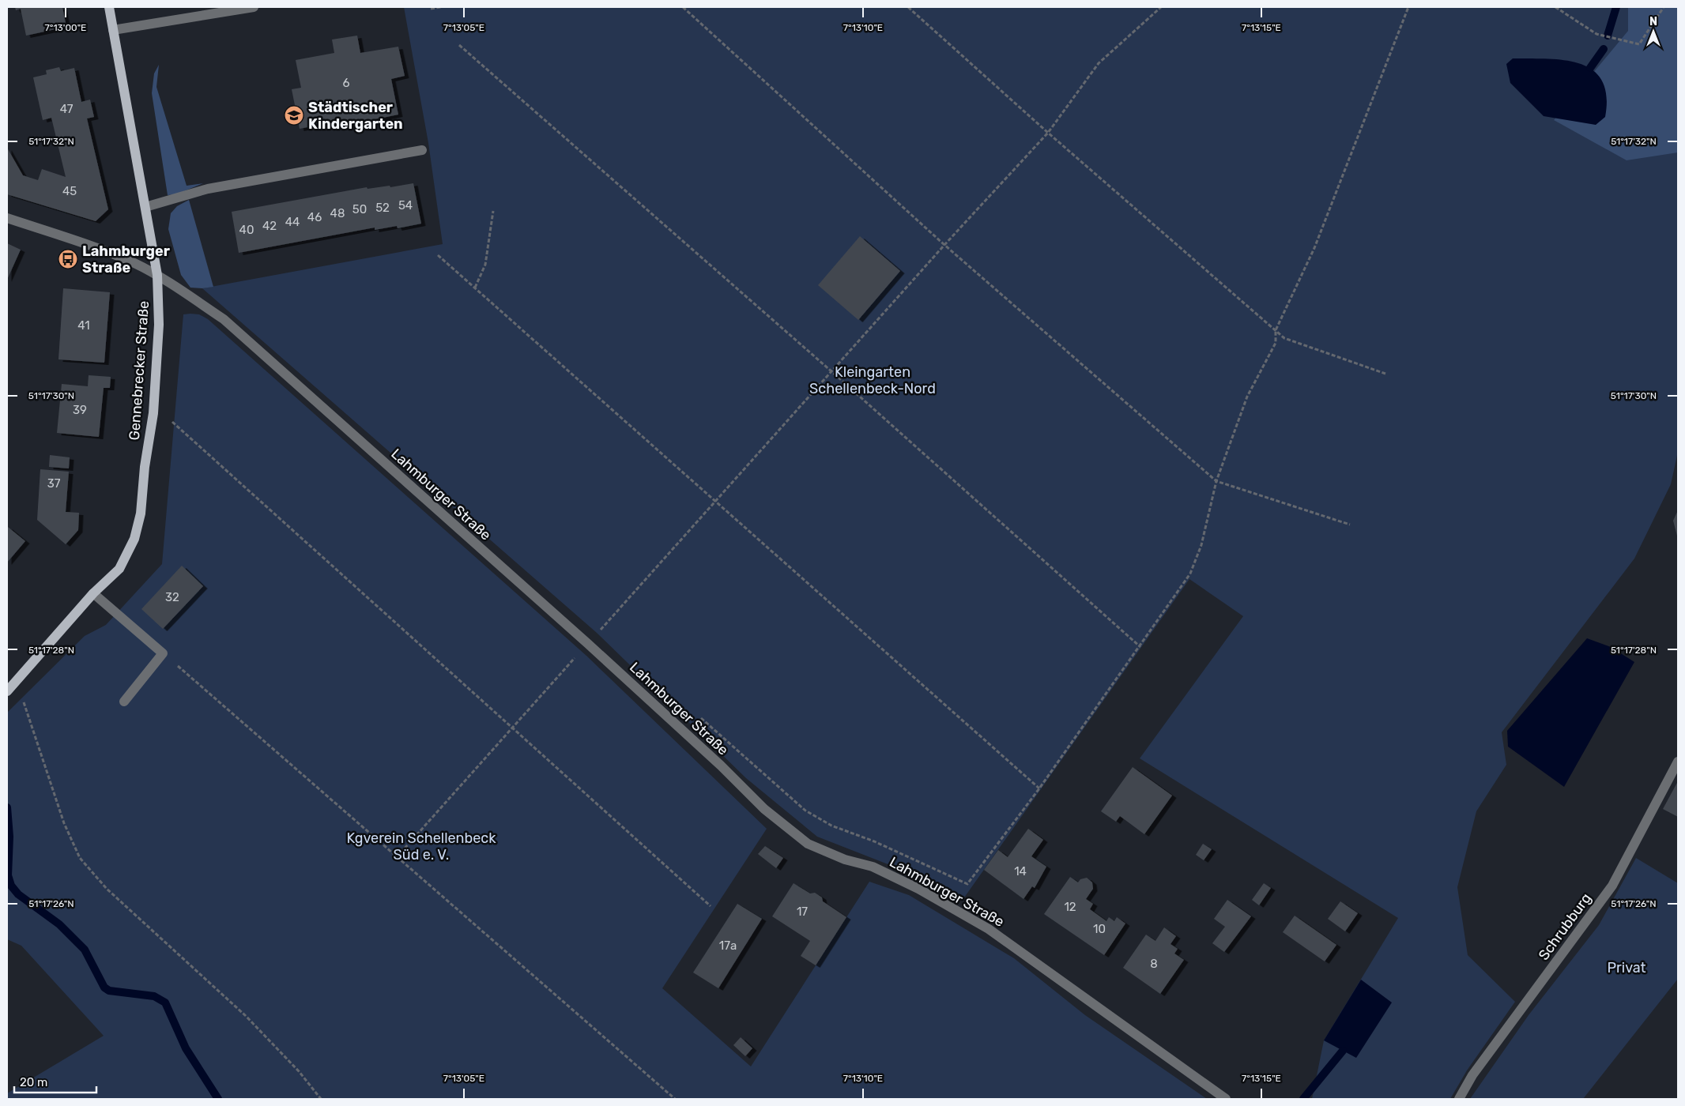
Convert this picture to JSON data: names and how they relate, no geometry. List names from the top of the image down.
{
  "streets": {
    "main road": ["Gennebrecker Straße"],
    "street": ["Lahmburger Straße", "Schrubburg"]
  },
  "crossings": [
    ["Gennebrecker Straße", "Lahmburger Straße"]
  ],
  "parks": ["Kleingarten Schellenbeck-Nord", "Kgverein Schellenbeck Süd e. V.", "Privat"],
  "places": {
    "school or university": ["Städtischer Kindergarten"],
    "bus stop": ["Lahmburger Straße"]
  },
  "house_numbers": [
    "6",
    "47",
    "45",
    "54",
    "52",
    "50",
    "48",
    "46",
    "44",
    "42",
    "40",
    "41",
    "39",
    "37",
    "32",
    "14",
    "12",
    "17",
    "10",
    "17a",
    "8"
  ],
  "scale_bar": "20 m",
  "north": "top",
  "coordinates": [
    "7°13'00\"E",
    "7°13'05\"E",
    "7°13'10\"E",
    "7°13'15\"E",
    "51°17'32\"N",
    "51°17'30\"N",
    "51°17'28\"N",
    "51°17'26\"N"
  ]
}
